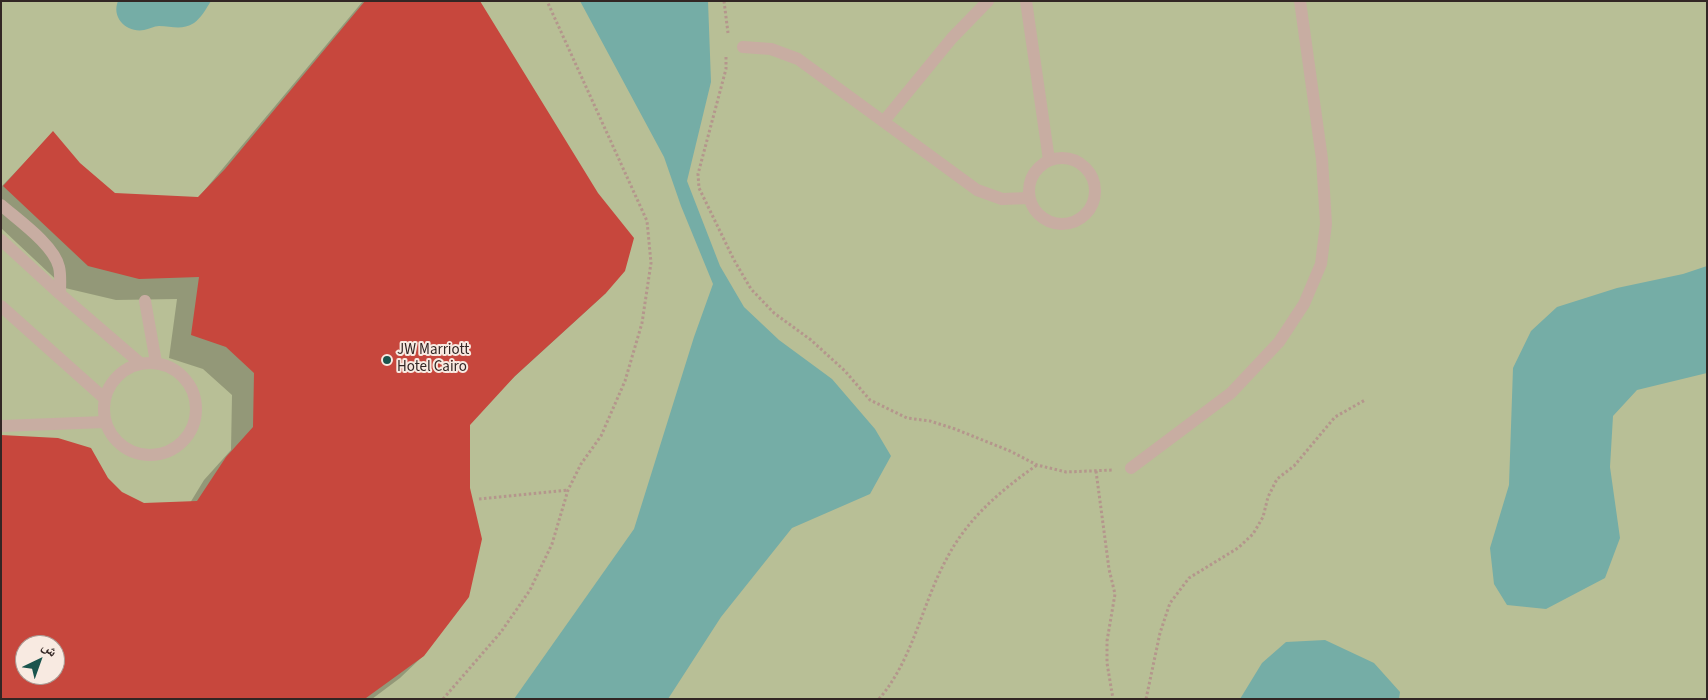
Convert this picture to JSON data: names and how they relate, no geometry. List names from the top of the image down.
{
  "places": ["JW Marriott Hotel Cairo"],
  "north": "top right"
}
